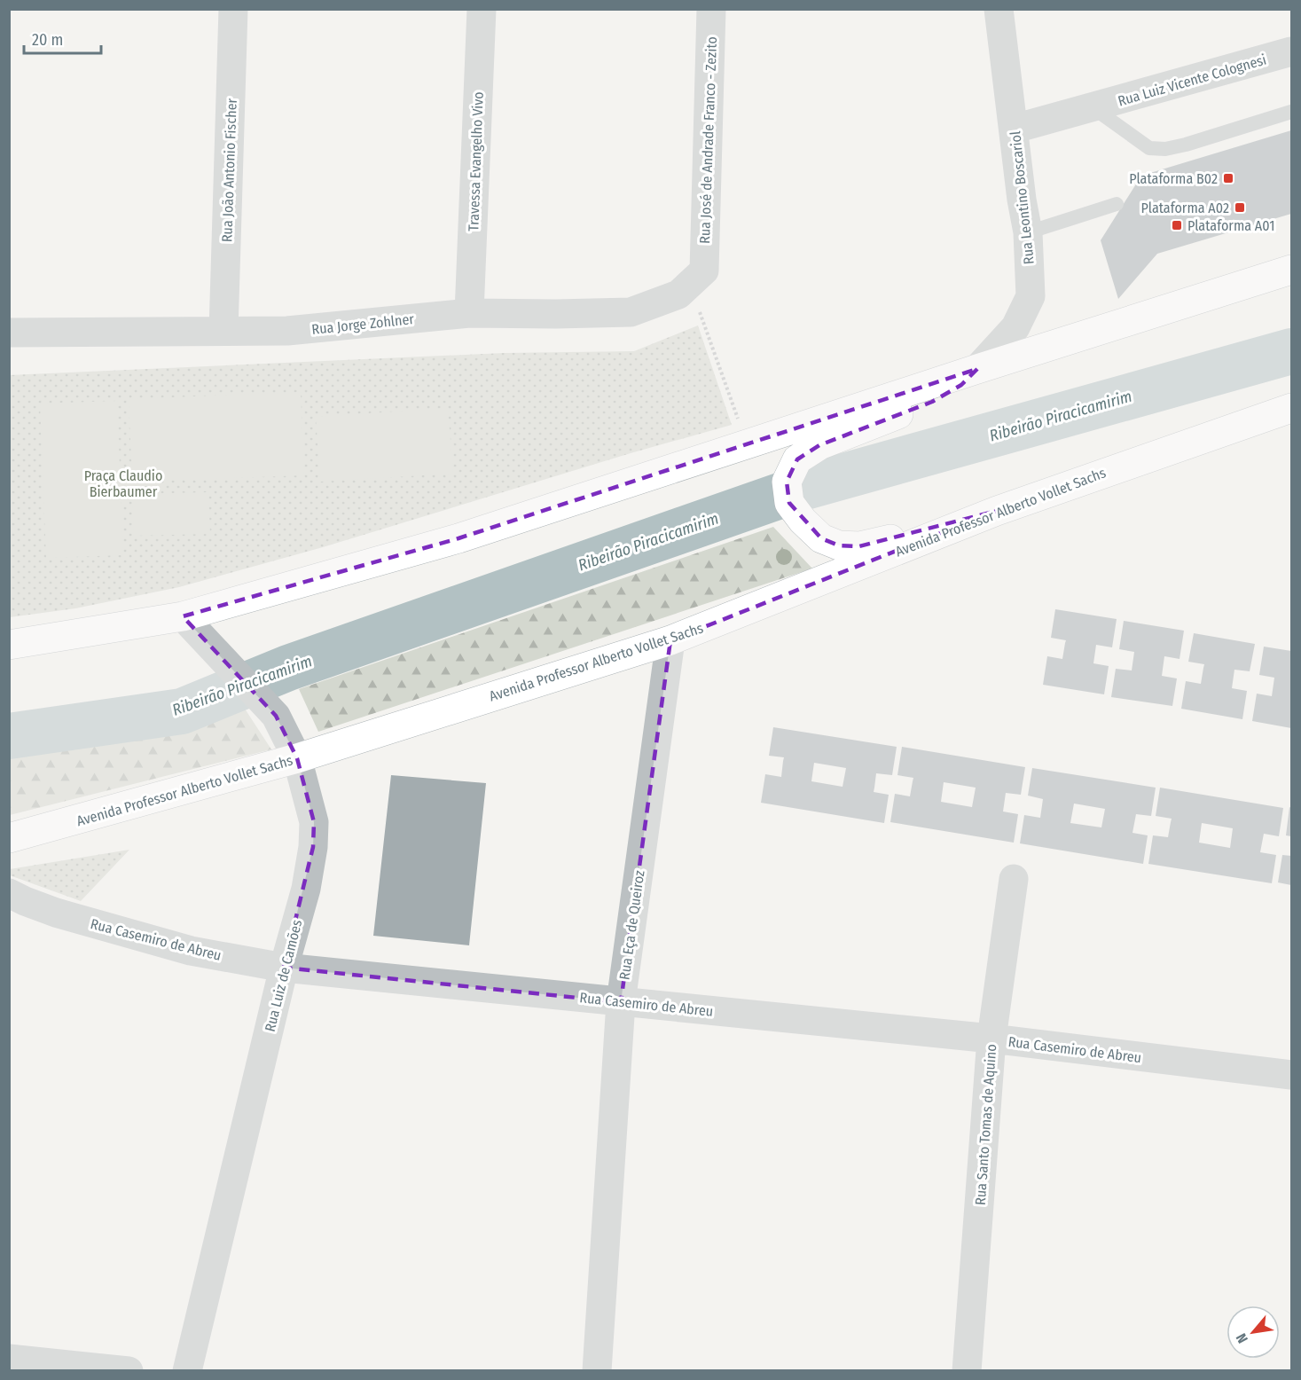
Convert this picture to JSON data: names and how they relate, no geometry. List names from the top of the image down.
{
  "streets": {
    "main road": ["Avenida Professor Alberto Vollet Sachs"],
    "street": [
      "Rua Luiz Vicente Colognesi",
      "Rua José de Andrade Franco - Zezito",
      "Travessa Evangelho Vivo",
      "Rua João Antonio Fischer",
      "Rua Leontino Boscariol",
      "Rua Jorge Zohlner",
      "Rua Eça de Queiroz",
      "Rua Casemiro de Abreu",
      "Rua Luiz de Camões",
      "Rua Santo Tomas de Aquino"
    ]
  },
  "crossings": [
    ["Rua Luiz Vicente Colognesi", "Rua Leontino Boscariol"],
    ["Rua José de Andrade Franco - Zezito", "Rua Jorge Zohlner"],
    ["Travessa Evangelho Vivo", "Rua Jorge Zohlner"],
    ["Rua João Antonio Fischer", "Rua Jorge Zohlner"],
    ["Avenida Professor Alberto Vollet Sachs", "Rua Eça de Queiroz"],
    ["Avenida Professor Alberto Vollet Sachs", "Rua Luiz de Camões"],
    ["Rua Eça de Queiroz", "Rua Casemiro de Abreu"],
    ["Rua Casemiro de Abreu", "Rua Luiz de Camões"],
    ["Rua Casemiro de Abreu", "Rua Santo Tomas de Aquino"]
  ],
  "water": ["Ribeirão Piracicamirim"],
  "parks": ["Praça Claudio Bierbaumer"],
  "places": {
    "transit": ["Plataforma B02", "Plataforma A02", "Plataforma A01"]
  },
  "scale_bar": "20 m",
  "north": "bottom left"
}
